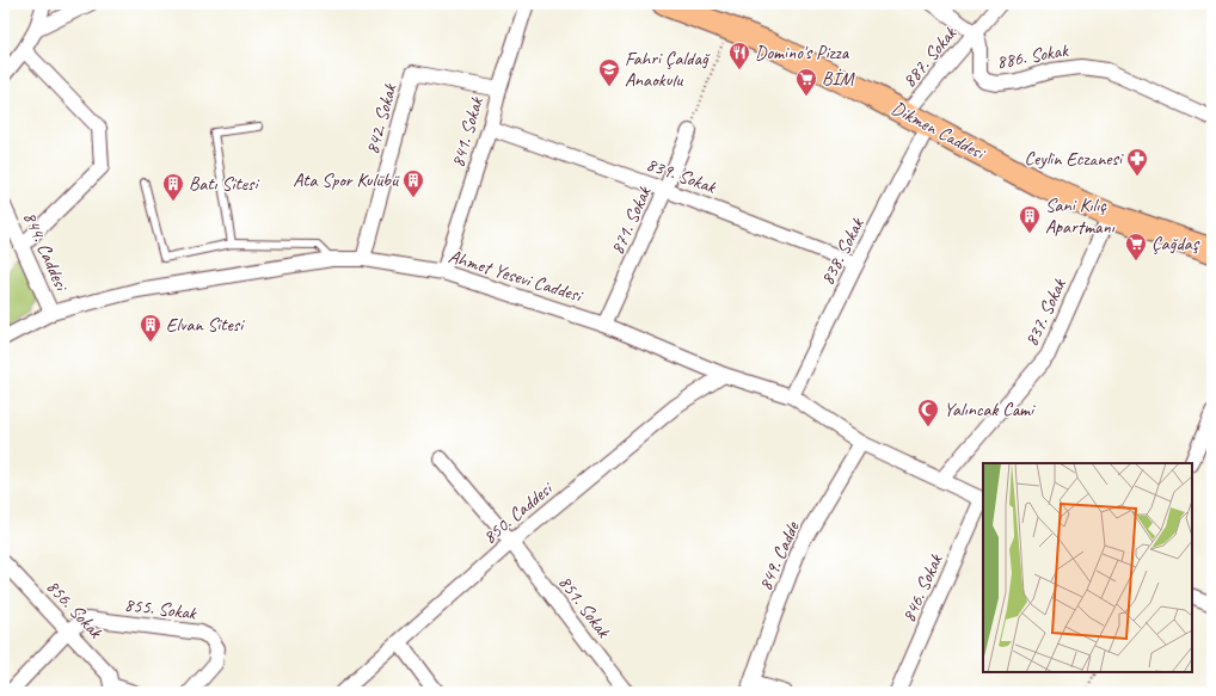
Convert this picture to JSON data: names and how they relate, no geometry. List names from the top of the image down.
{
  "streets": {
    "main road": ["Dikmen Caddesi"],
    "street": [
      "886. Sokak",
      "887. Sokak",
      "842. Sokak",
      "841. Sokak",
      "839. Sokak",
      "871. Sokak",
      "844. Caddesi",
      "838. Sokak",
      "Ahmet Yesevi Caddesi",
      "837. Sokak",
      "850. Caddesi",
      "849. Cadde",
      "846. Sokak",
      "851. Sokak",
      "856. Sokak",
      "855. Sokak"
    ]
  },
  "crossings": [
    ["886. Sokak", "887. Sokak"],
    ["887. Sokak", "Dikmen Caddesi"],
    ["842. Sokak", "841. Sokak"],
    ["842. Sokak", "Ahmet Yesevi Caddesi"],
    ["Dikmen Caddesi", "838. Sokak"],
    ["Dikmen Caddesi", "837. Sokak"],
    ["841. Sokak", "839. Sokak"],
    ["841. Sokak", "Ahmet Yesevi Caddesi"],
    ["839. Sokak", "871. Sokak"],
    ["839. Sokak", "838. Sokak"],
    ["871. Sokak", "Ahmet Yesevi Caddesi"],
    ["844. Caddesi", "Ahmet Yesevi Caddesi"],
    ["838. Sokak", "Ahmet Yesevi Caddesi"],
    ["Ahmet Yesevi Caddesi", "837. Sokak"],
    ["Ahmet Yesevi Caddesi", "850. Caddesi"],
    ["Ahmet Yesevi Caddesi", "849. Cadde"],
    ["Ahmet Yesevi Caddesi", "846. Sokak"],
    ["850. Caddesi", "851. Sokak"],
    ["856. Sokak", "855. Sokak"]
  ],
  "places": {
    "restaurant": ["Domino's Pizza"],
    "school or university": ["Fahri Çaldağ Anaokulu"],
    "supermarket": ["BİM", "Çağdaş"],
    "pharmacy": ["Ceylin Eczanesi"],
    "building": [
      "Ata Spor Kulübü",
      "Batı Sitesi",
      "Sani Kılıç Apartmanı",
      "Elvan Sitesi"
    ],
    "mosque": ["Yalıncak Cami"]
  }
}
